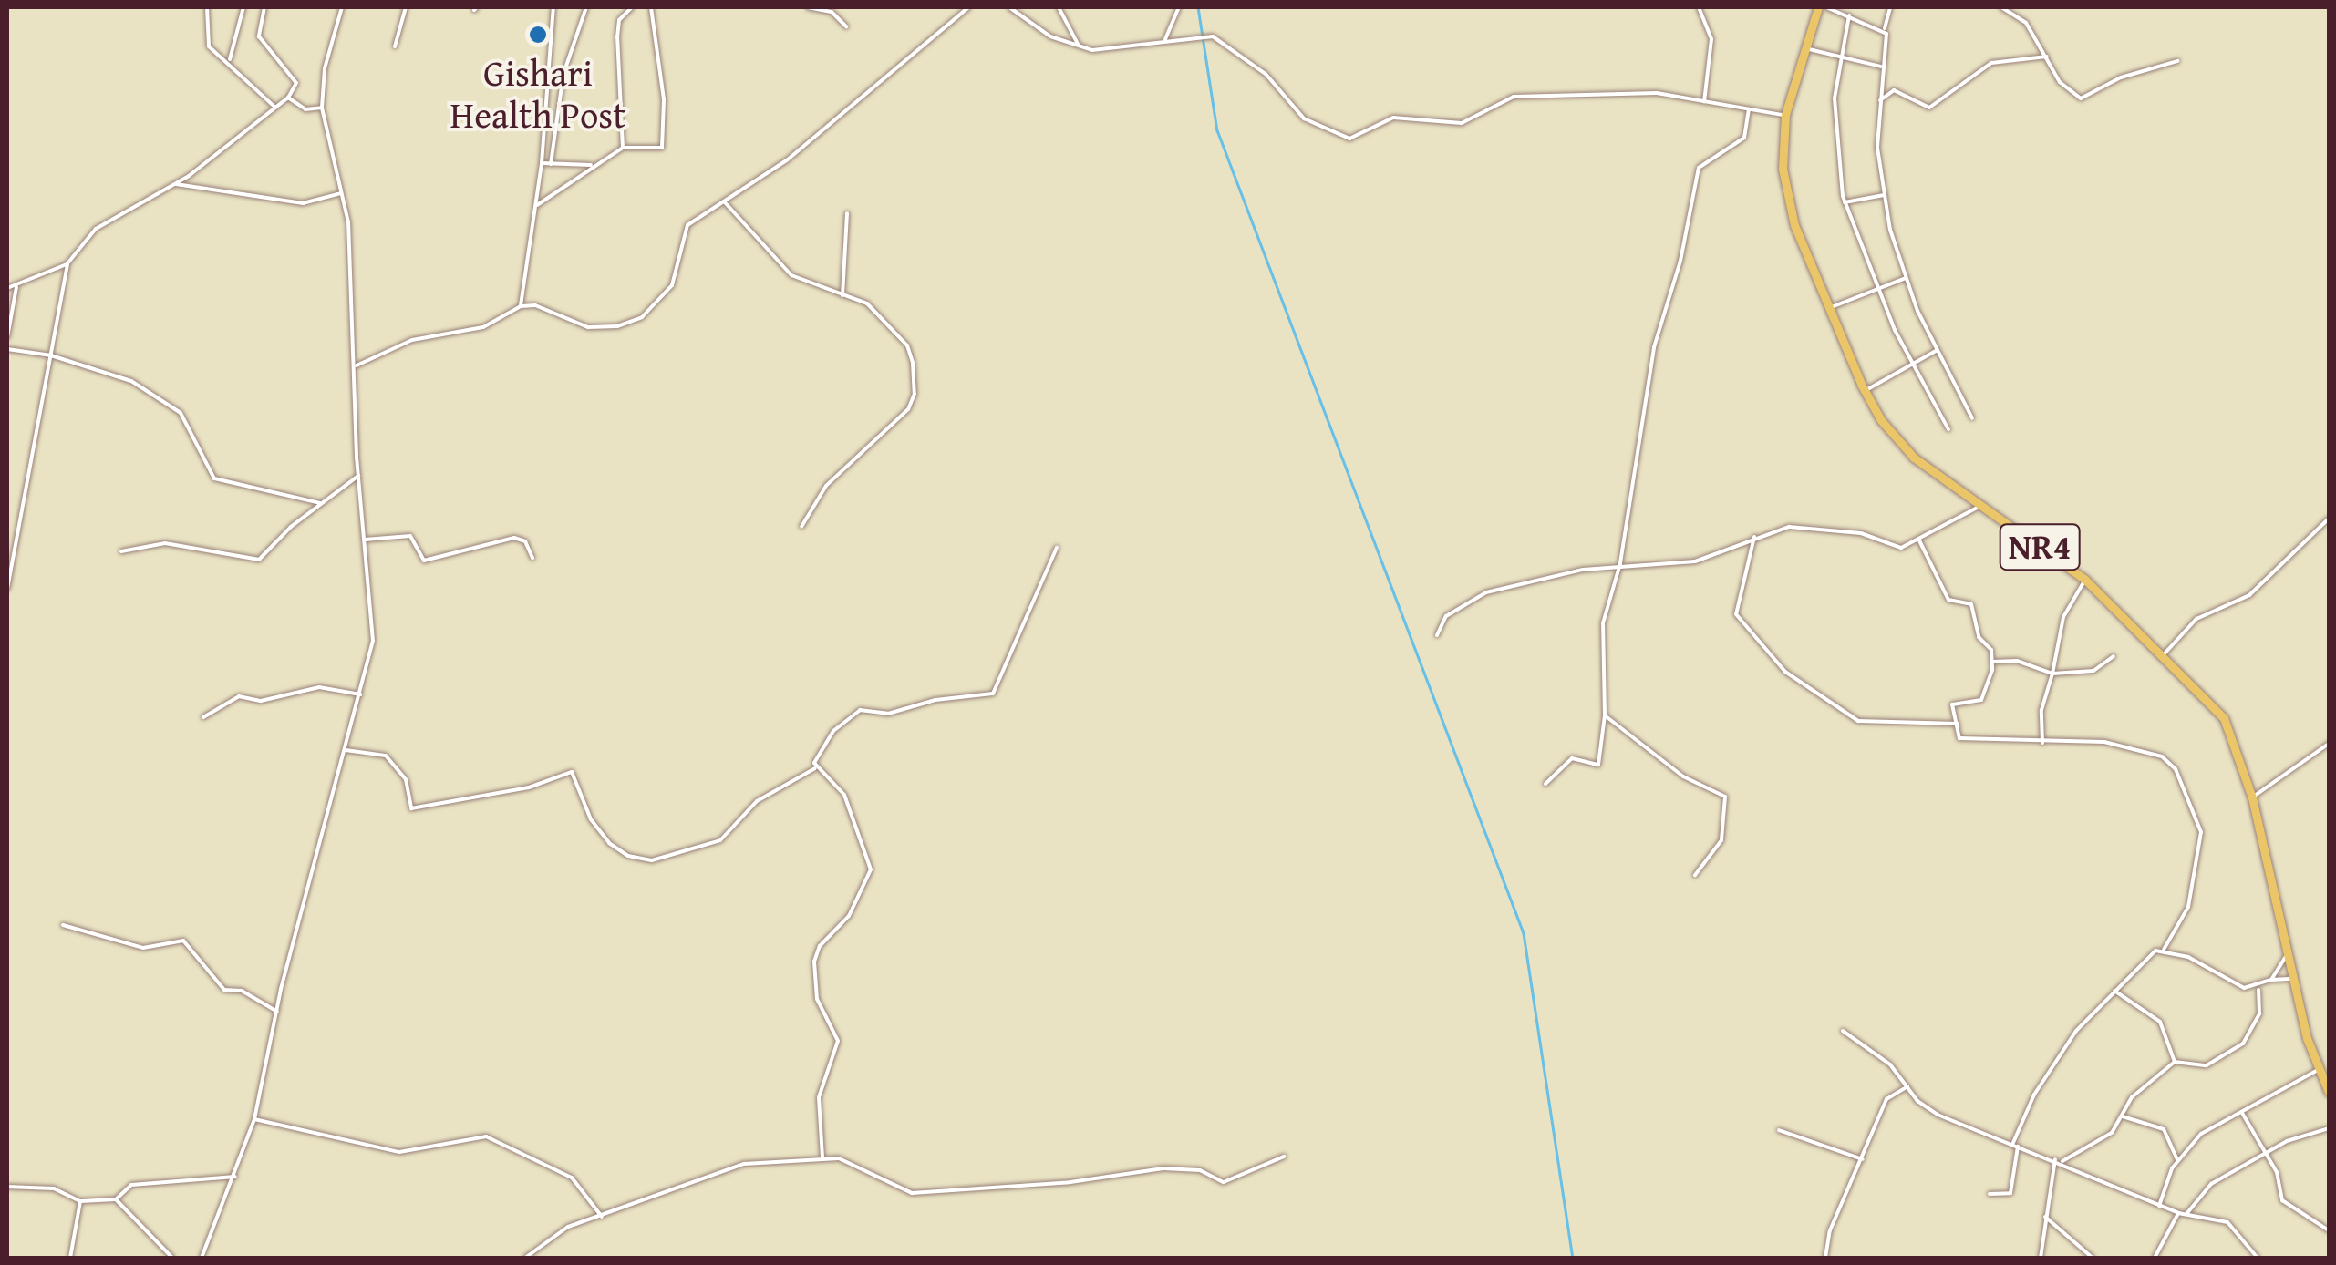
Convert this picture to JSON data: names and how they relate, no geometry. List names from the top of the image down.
{
  "streets": {
    "highway": ["NR4"]
  },
  "places": ["Gishari Health Post"]
}
